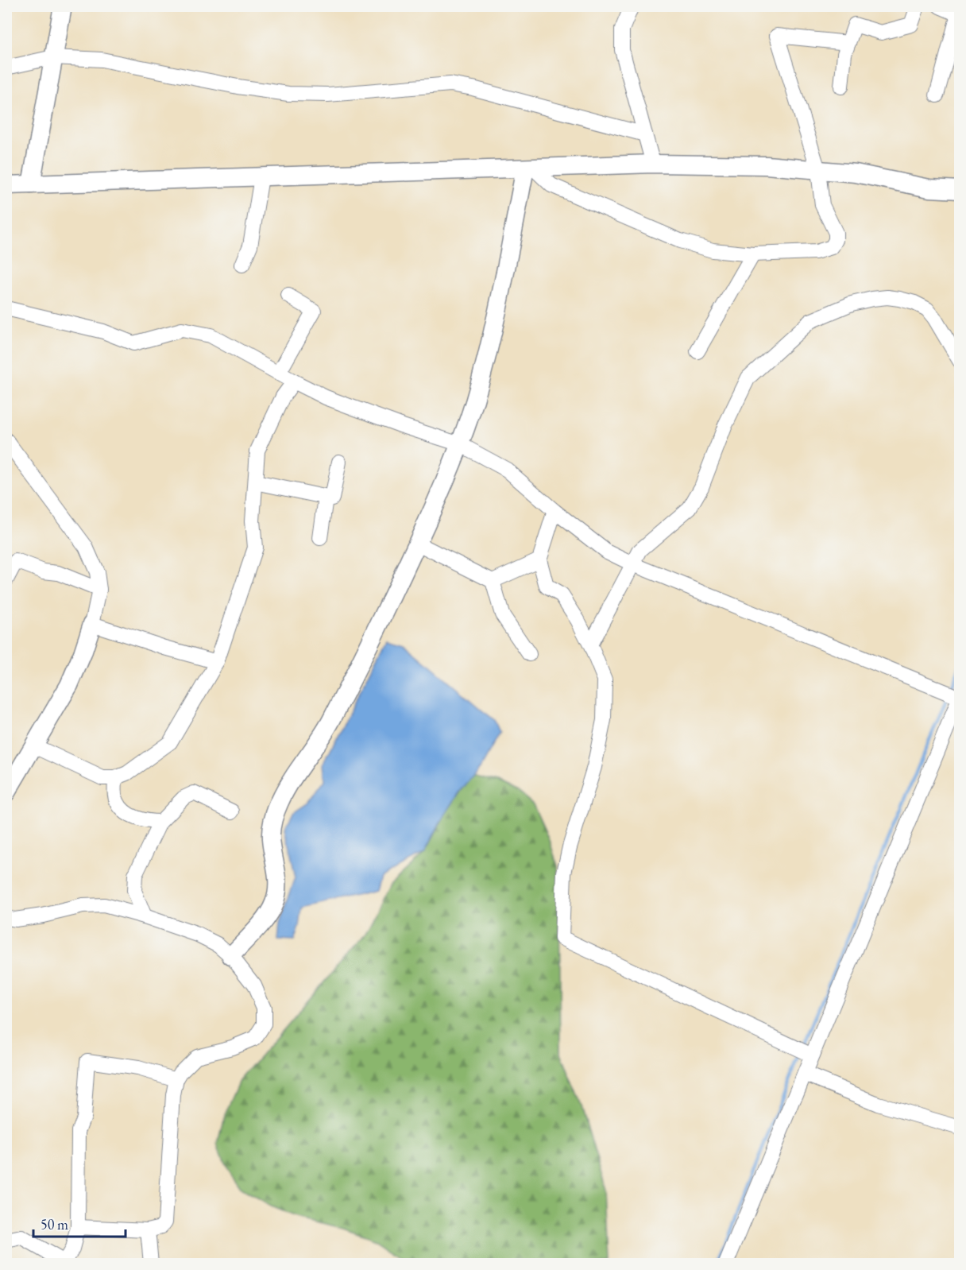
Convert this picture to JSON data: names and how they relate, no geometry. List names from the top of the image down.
{
  "scale_bar": "50 m"
}
